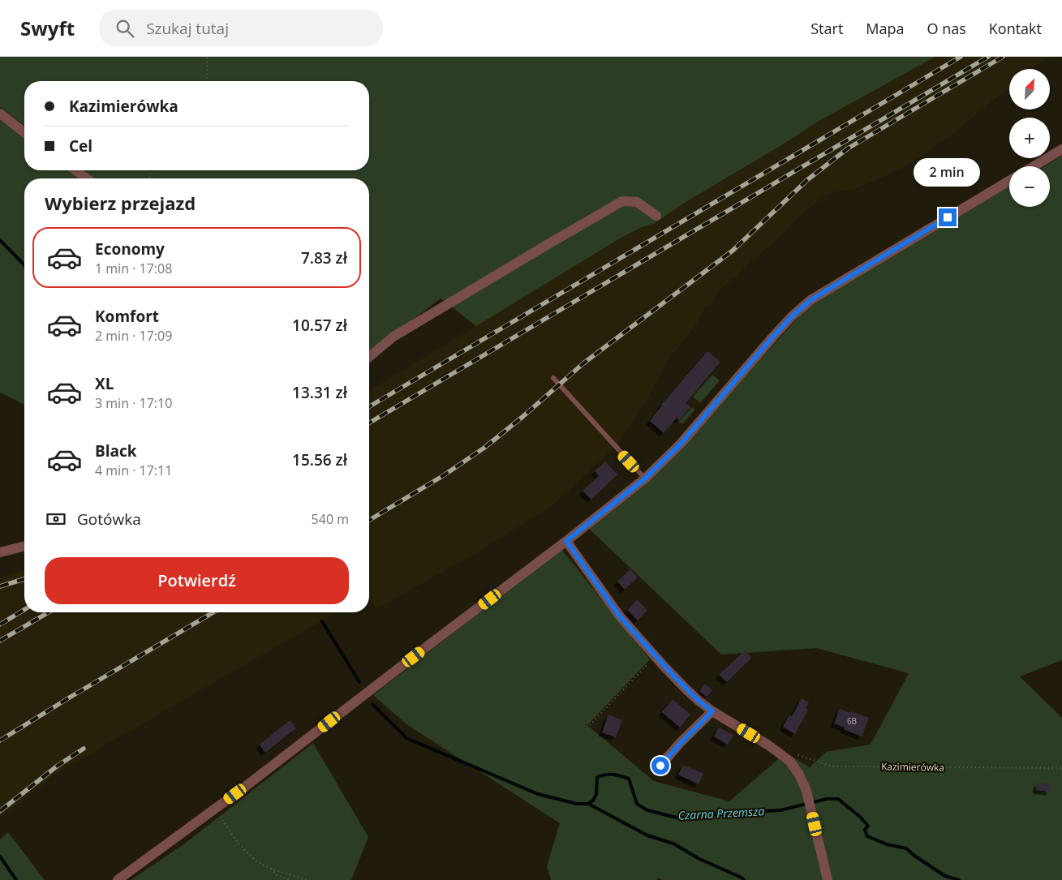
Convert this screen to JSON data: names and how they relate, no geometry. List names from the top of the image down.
{
  "streets": {
    "path": ["Kazimierówka"]
  },
  "water": ["Czarna Przemsza"],
  "house_numbers": ["6B"],
  "north": "top right",
  "page": {
    "header": "Swyft",
    "search": "Szukaj tutaj",
    "nav": [
      "Start",
      "Mapa",
      "O nas",
      "Kontakt"
    ],
    "map_buttons": ["+", "−"],
    "banner": ["Kazimierówka", "Cel"],
    "bubble": "2 min",
    "heading": "Wybierz przejazd",
    "list": [
      {
        "name": "Economy",
        "note": "1 min · 17:08",
        "value": "7.83 zł"
      },
      {
        "name": "Komfort",
        "note": "2 min · 17:09",
        "value": "10.57 zł"
      },
      {
        "name": "XL",
        "note": "3 min · 17:10",
        "value": "13.31 zł"
      },
      {
        "name": "Black",
        "note": "4 min · 17:11",
        "value": "15.56 zł"
      }
    ],
    "pay": ["Gotówka", "540 m"],
    "buttons": "Potwierdź"
  }
}
